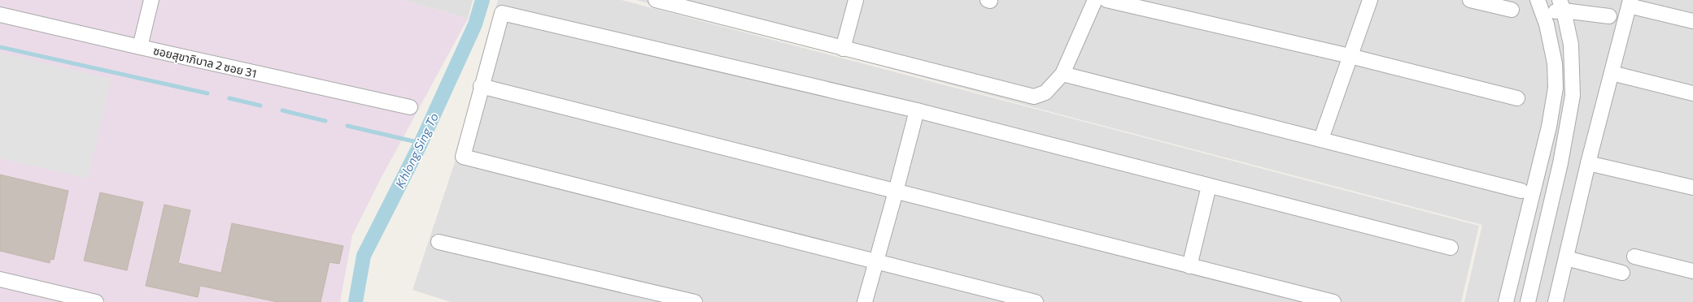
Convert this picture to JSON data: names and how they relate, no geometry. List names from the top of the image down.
{
  "streets": {
    "street": ["ซอยสุขาภิบาล 2 ซอย 31"]
  },
  "water": ["Khlong Sing To"]
}
